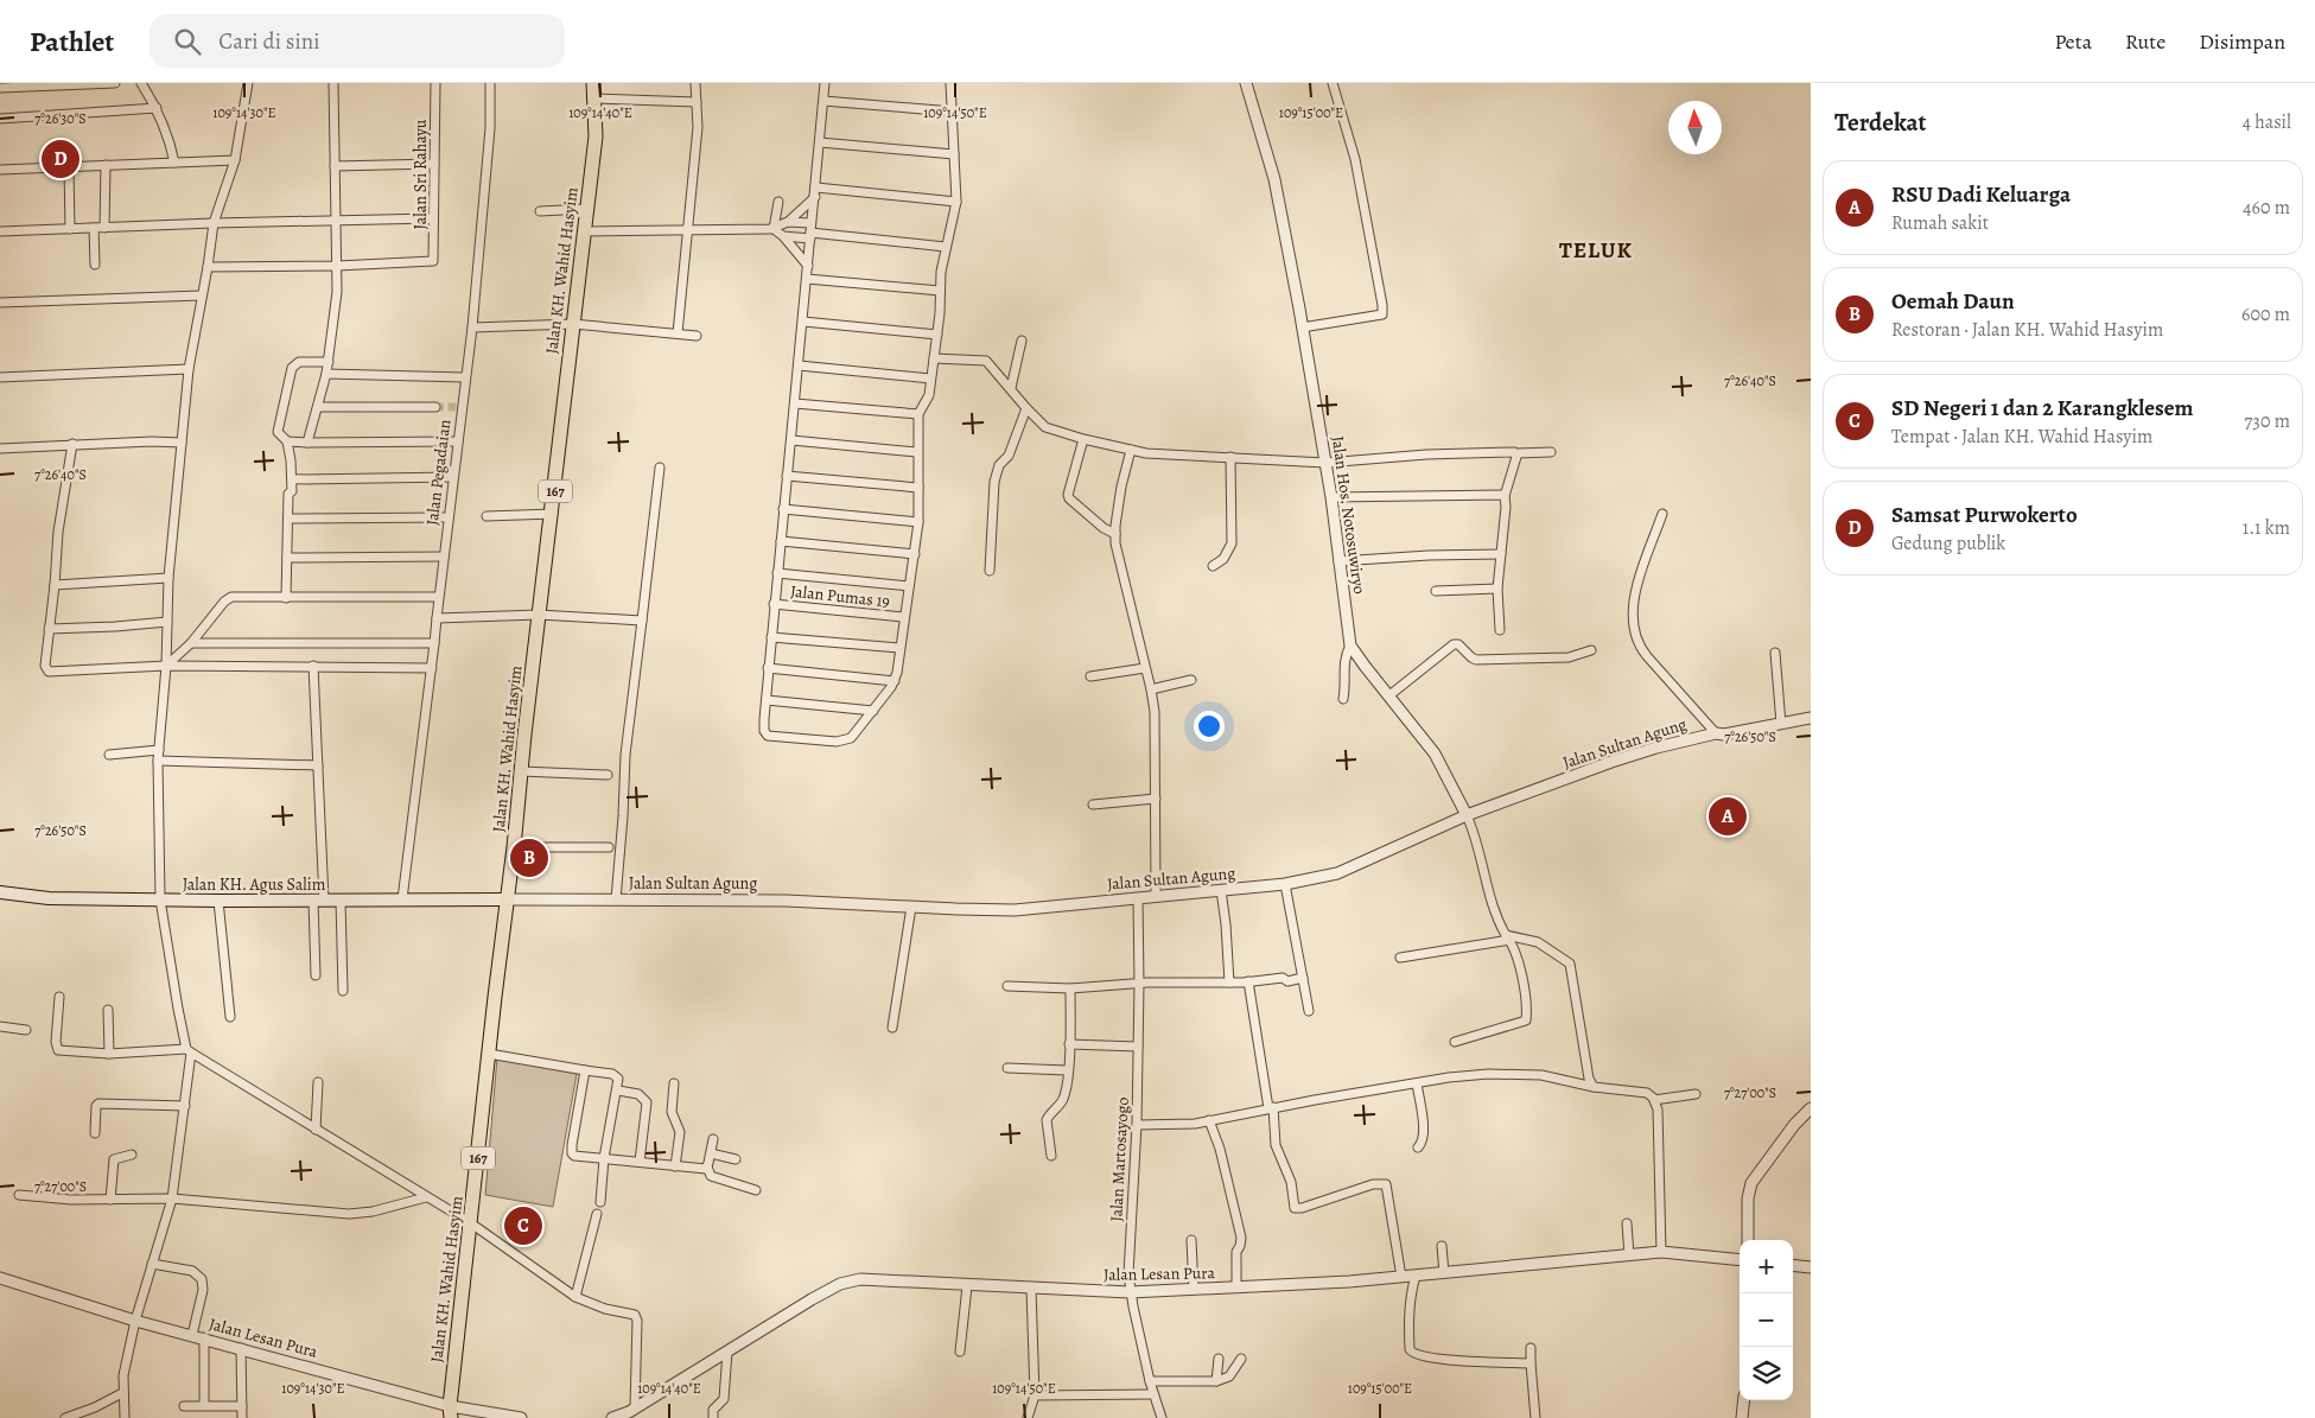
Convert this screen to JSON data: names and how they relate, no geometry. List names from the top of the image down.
{
  "streets": {
    "main road": ["Jalan KH. Wahid Hasyim", "167", "Jalan KH. Agus Salim"],
    "street": [
      "Jalan Sri Rahayu",
      "Jalan Pegadaian",
      "Jalan Hos. Notosuwiryo",
      "Jalan Pumas 19",
      "Jalan Sultan Agung",
      "Jalan Martosayogo",
      "Jalan Lesan Pura"
    ]
  },
  "crossings": [
    ["Jalan KH. Wahid Hasyim", "Jalan Sultan Agung"],
    ["Jalan KH. Wahid Hasyim", "Jalan KH. Agus Salim"],
    ["Jalan KH. Wahid Hasyim", "Jalan Lesan Pura"],
    ["Jalan Pegadaian", "Jalan KH. Agus Salim"],
    ["Jalan Hos. Notosuwiryo", "Jalan Sultan Agung"],
    ["Jalan Sultan Agung", "Jalan KH. Agus Salim"],
    ["Jalan Sultan Agung", "Jalan Martosayogo"],
    ["Jalan Martosayogo", "Jalan Lesan Pura"]
  ],
  "districts": ["TELUK"],
  "north": "top",
  "page": {
    "header": "Pathlet",
    "search": "Cari di sini",
    "nav": ["Peta", "Rute", "Disimpan"],
    "heading": ["Terdekat", "4 hasil"],
    "pins": [
      "D",
      "A",
      "B",
      "C"
    ],
    "list": [
      {
        "mark": "A",
        "name": "RSU Dadi Keluarga",
        "note": "Rumah sakit",
        "value": "460 m"
      },
      {
        "mark": "B",
        "name": "Oemah Daun",
        "note": "Restoran · Jalan KH. Wahid Hasyim",
        "value": "600 m"
      },
      {
        "mark": "C",
        "name": "SD Negeri 1 dan 2 Karangklesem",
        "note": "Tempat · Jalan KH. Wahid Hasyim",
        "value": "730 m"
      },
      {
        "mark": "D",
        "name": "Samsat Purwokerto",
        "note": "Gedung publik",
        "value": "1.1 km"
      }
    ],
    "map_buttons": ["+", "−"]
  },
  "coordinates": [
    "109°14'30\"E",
    "109°14'40\"E",
    "109°14'50\"E",
    "109°15'00\"E",
    "7°26'30\"S",
    "7°26'40\"S",
    "7°26'50\"S",
    "7°27'00\"S"
  ]
}
